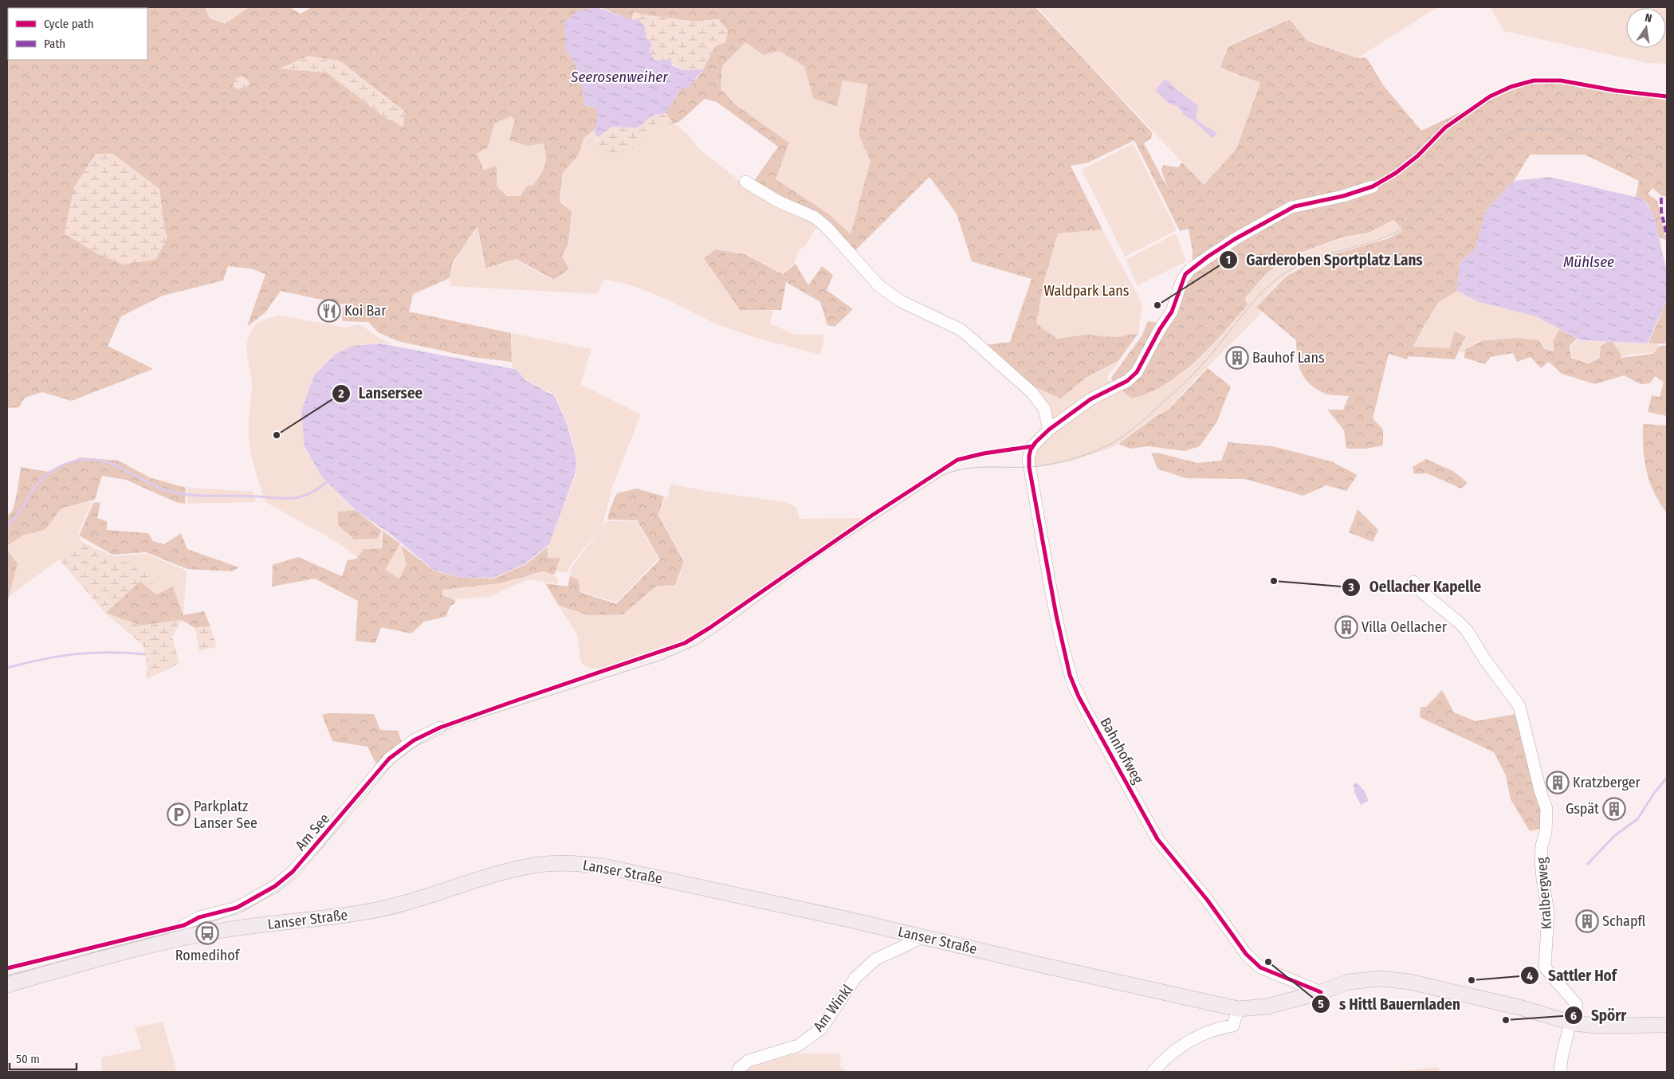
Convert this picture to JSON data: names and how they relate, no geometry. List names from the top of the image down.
{
  "streets": {
    "main road": ["Lanser Straße"],
    "street": [
      "Bahnhofweg",
      "Am See",
      "Kralbergweg",
      "Am Winkl"
    ]
  },
  "crossings": [
    ["Bahnhofweg", "Lanser Straße"],
    ["Am See", "Lanser Straße"],
    ["Lanser Straße", "Kralbergweg"],
    ["Lanser Straße", "Am Winkl"]
  ],
  "water": ["Seerosenweiher", "Mühlsee"],
  "parks": ["Waldpark Lans"],
  "places": {
    "other": [
      "Garderoben Sportplatz Lans",
      "Lansersee",
      "Oellacher Kapelle",
      "s Hittl Bauernladen",
      "Sattler Hof",
      "Spörr"
    ],
    "restaurant": ["Koi Bar"],
    "building": [
      "Bauhof Lans",
      "Villa Oellacher",
      "Kratzberger",
      "Gspät",
      "Schapfl"
    ],
    "parking": ["Parkplatz Lanser See"],
    "bus stop": ["Romedihof"]
  },
  "legend": ["Cycle path", "Path"],
  "scale_bar": "50 m",
  "north": "top"
}
